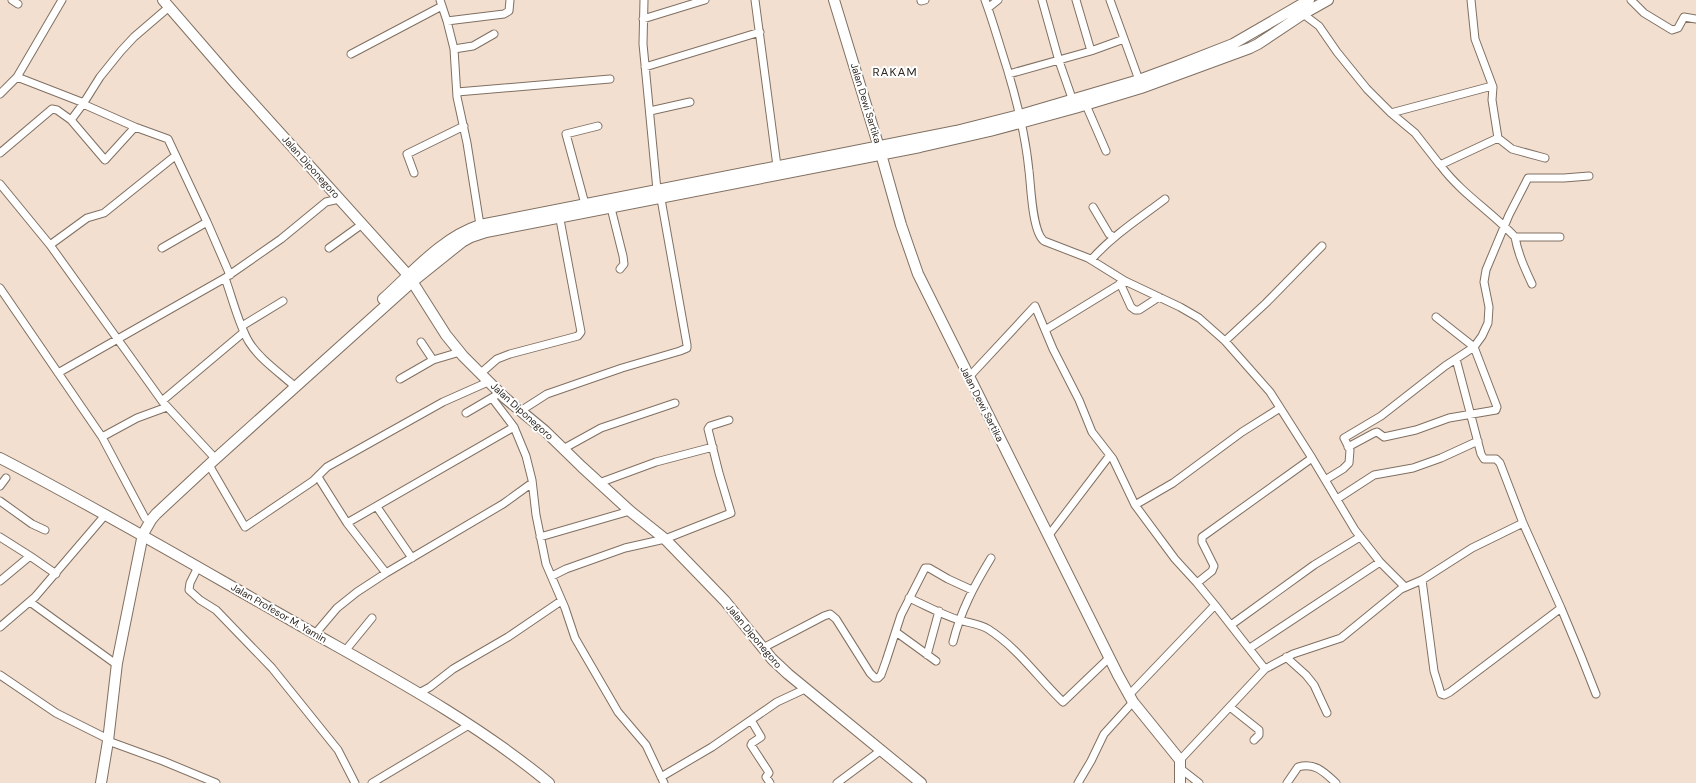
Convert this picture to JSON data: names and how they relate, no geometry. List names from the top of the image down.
{
  "streets": {
    "main road": ["Jalan Dewi Sartika", "Jalan Diponegoro", "Jalan Profesor M. Yamin"]
  },
  "districts": ["RAKAM"]
}
